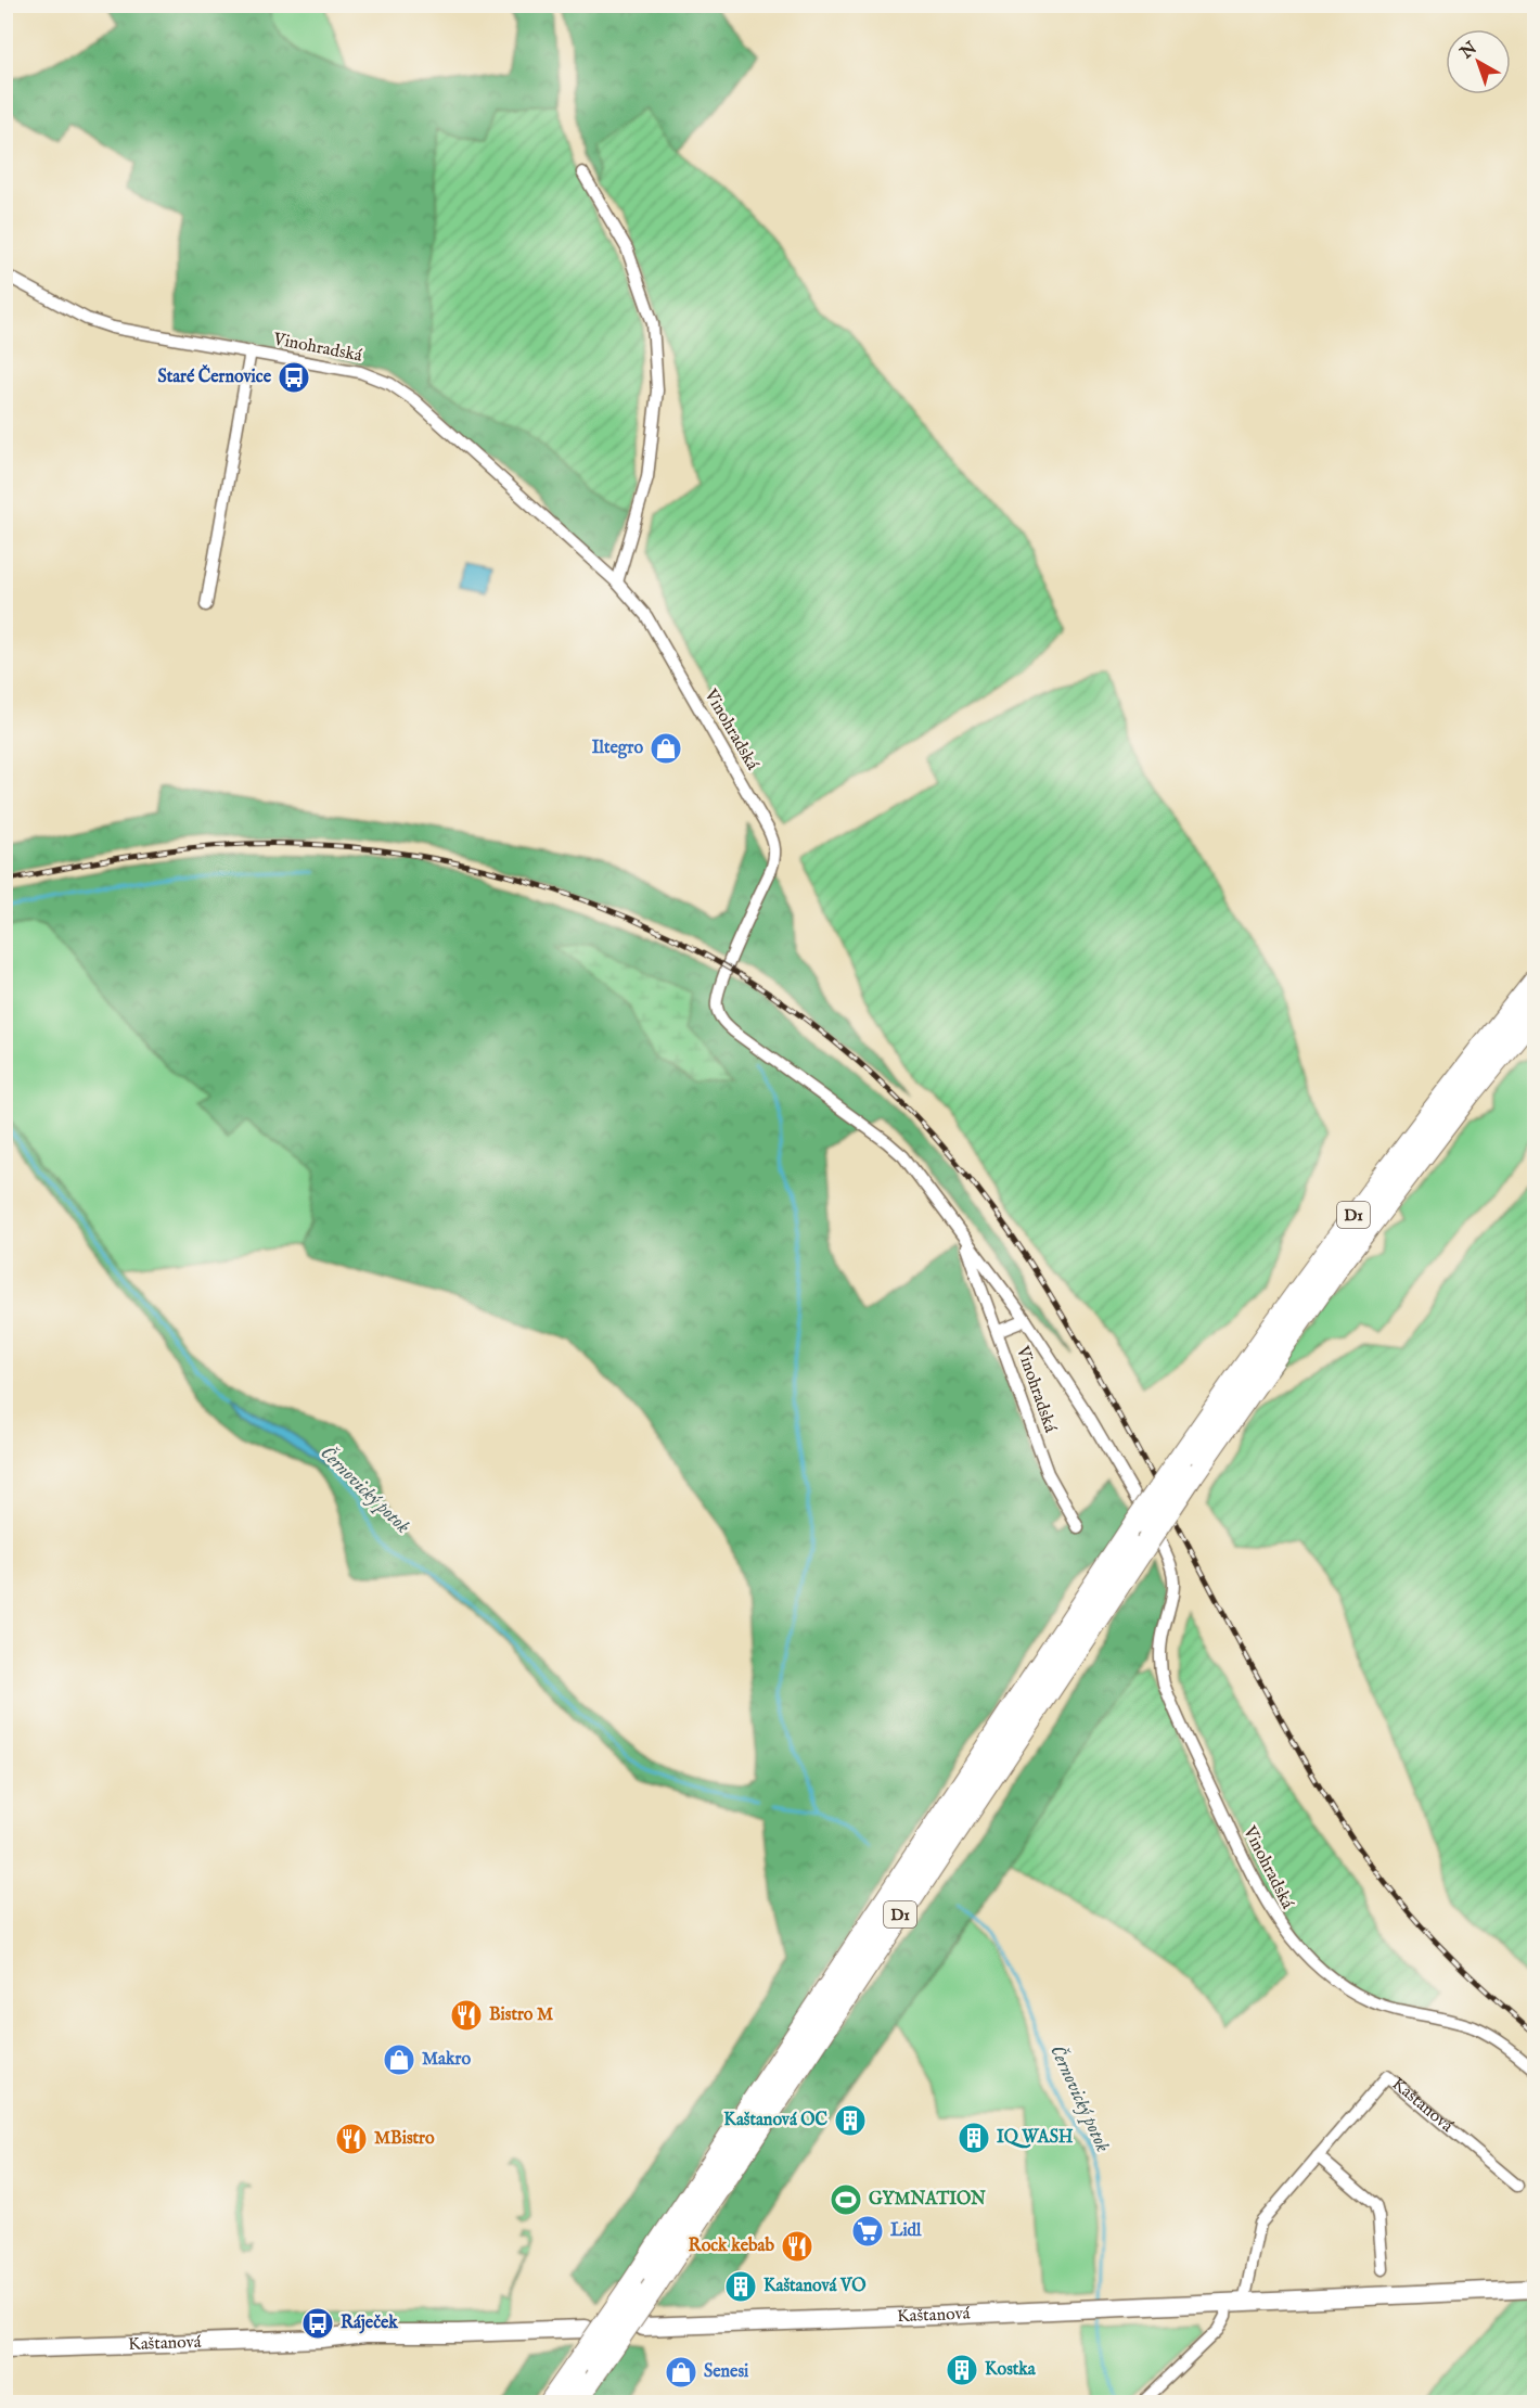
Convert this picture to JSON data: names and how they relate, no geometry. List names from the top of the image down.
{
  "streets": {
    "highway": ["D1"],
    "main road": ["Kaštanová"],
    "street": ["Vinohradská"]
  },
  "crossings": [
    ["Vinohradská", "D1"]
  ],
  "water": ["Černovický potok"],
  "places": {
    "bus stop": ["Staré Černovice", "Ráječek"],
    "shop": ["Iltegro", "Makro", "Senesi"],
    "restaurant": ["Bistro M", "MBistro", "Rock kebab"],
    "building": [
      "Kaštanová OC",
      "IQ WASH",
      "Kaštanová VO",
      "Kostka"
    ],
    "sports": ["GYMNATION"],
    "supermarket": ["Lidl"]
  },
  "north": "top left"
}
